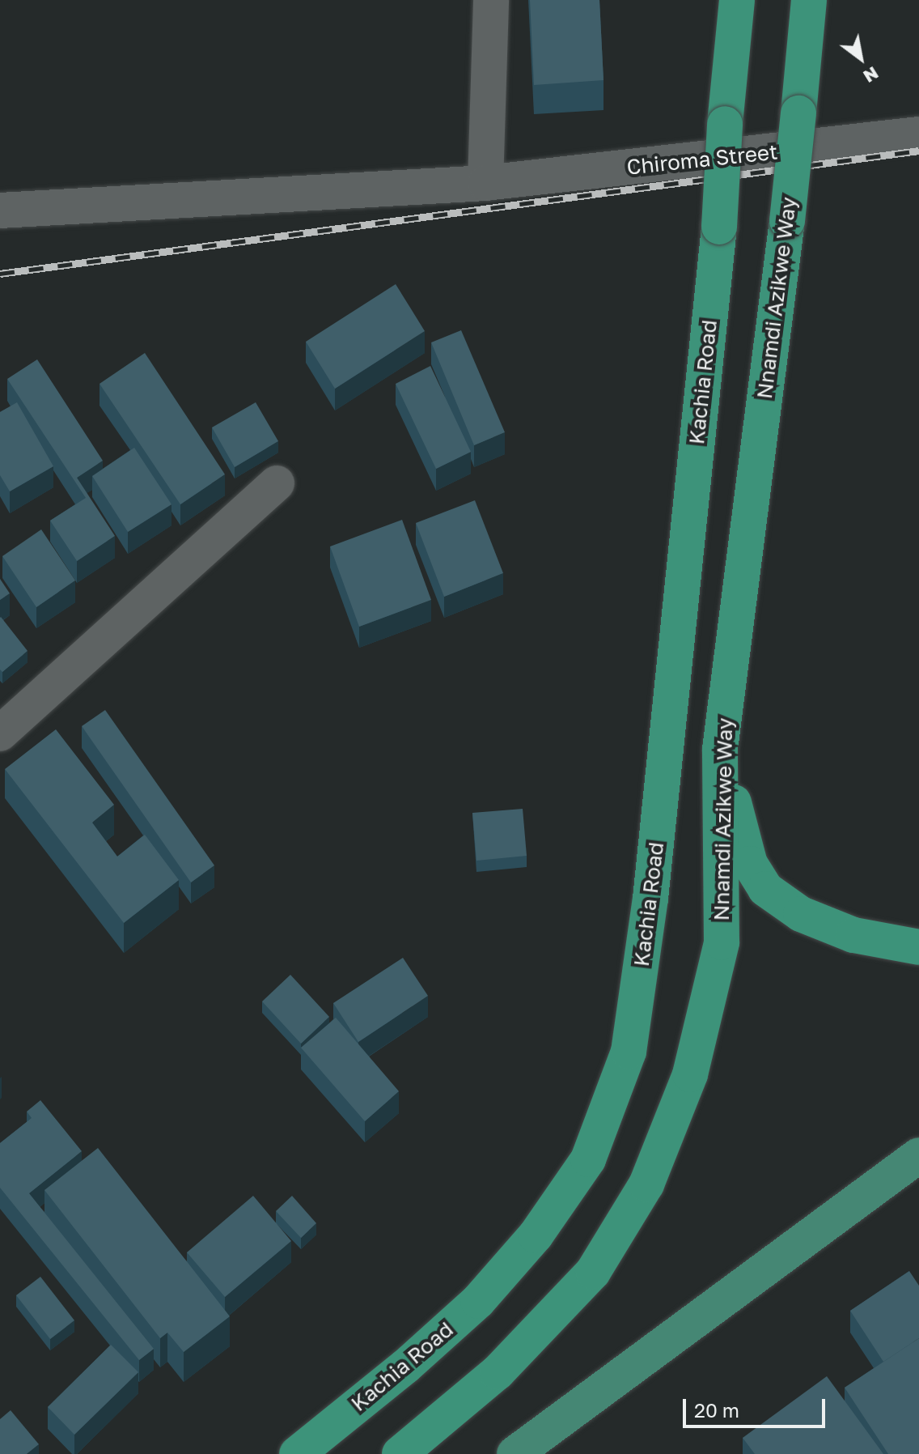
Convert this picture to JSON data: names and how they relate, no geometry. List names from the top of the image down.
{
  "streets": {
    "highway": ["Nnamdi Azikwe Way", "Kachia Road"],
    "street": ["Chiroma Street"]
  },
  "scale_bar": "20 m",
  "north": "bottom right"
}
